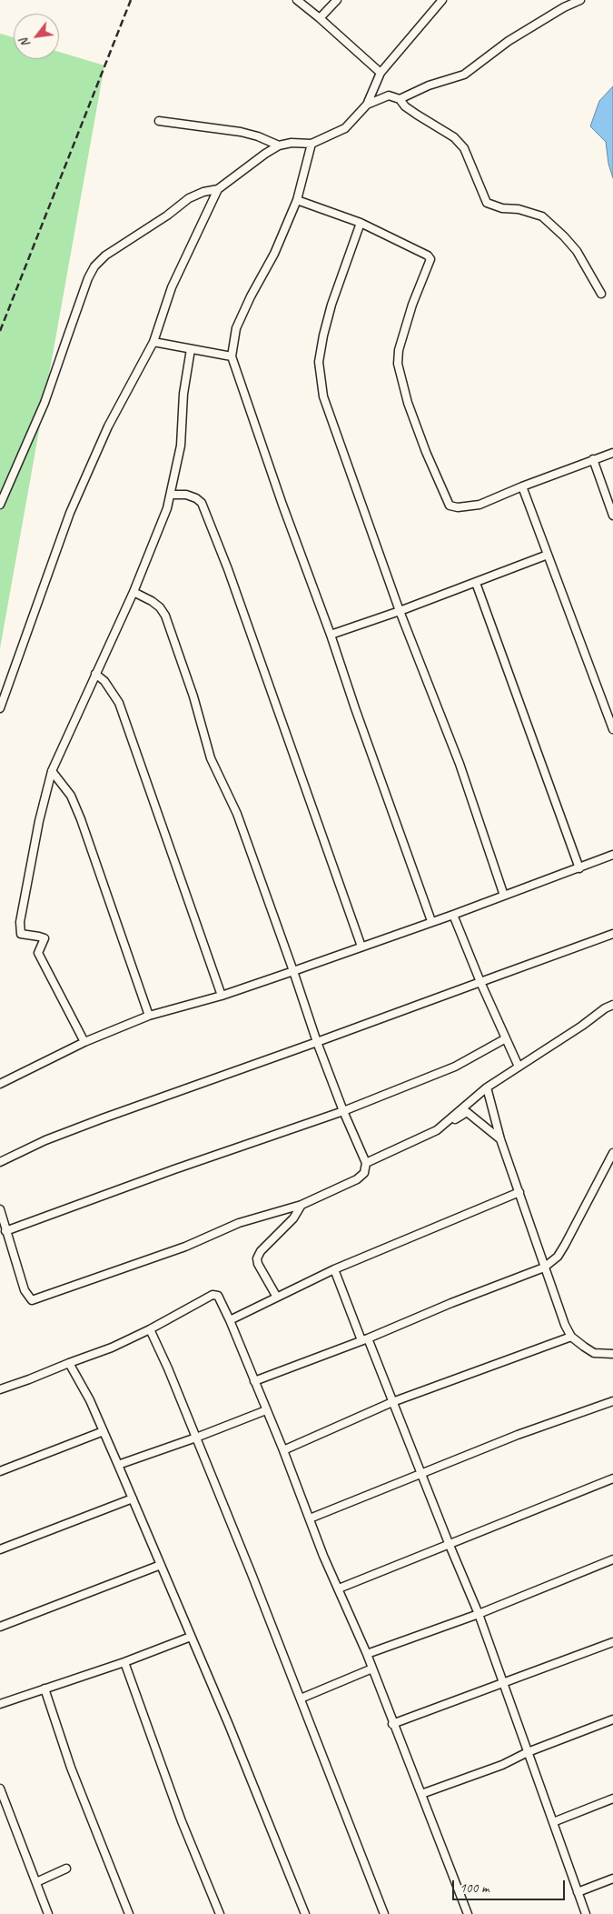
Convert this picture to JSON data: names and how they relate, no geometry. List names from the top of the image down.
{
  "scale_bar": "100 m",
  "north": "bottom left"
}
